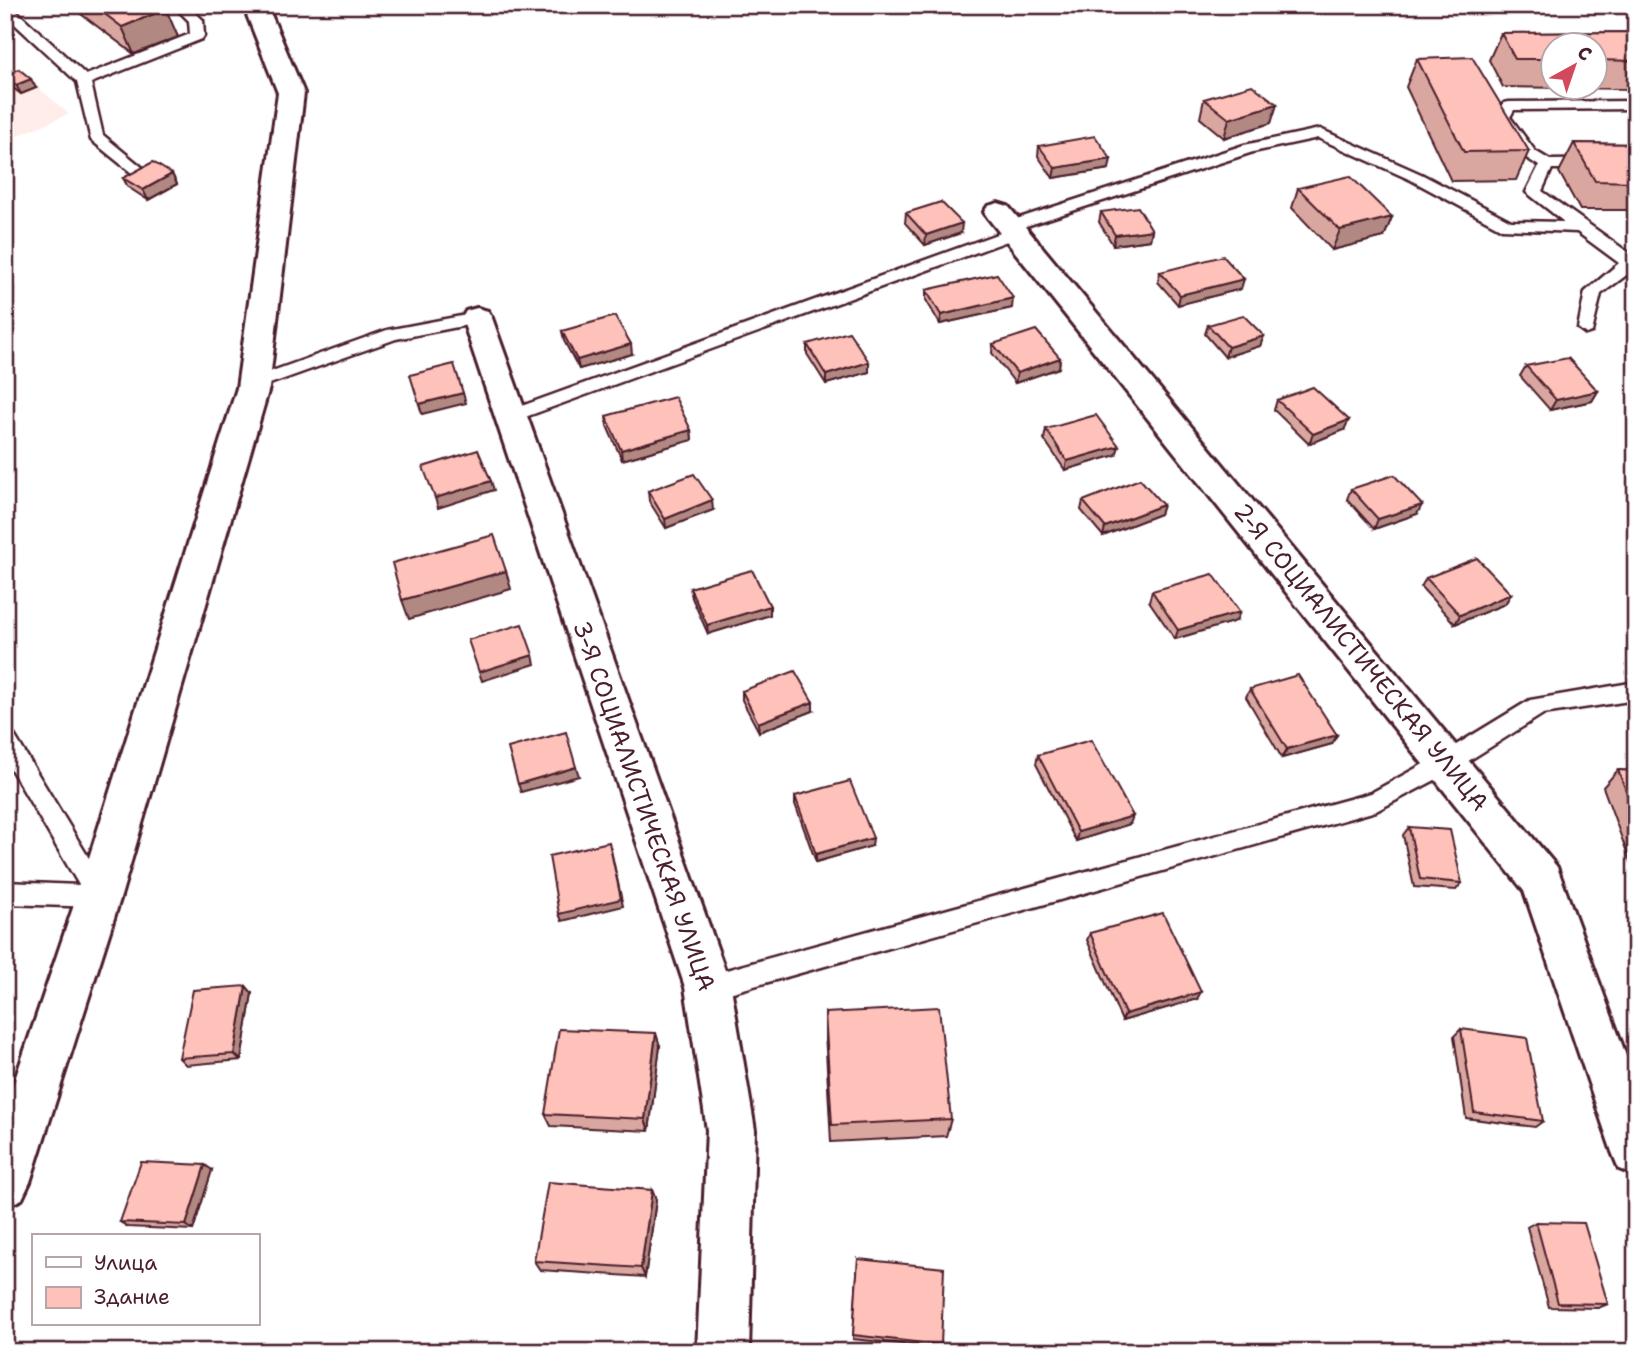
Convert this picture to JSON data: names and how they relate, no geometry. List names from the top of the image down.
{
  "streets": {
    "street": ["2-Я СОЦИАЛИСТИЧЕСКАЯ УЛИЦА", "3-Я СОЦИАЛИСТИЧЕСКАЯ УЛИЦА"]
  },
  "legend": ["Улица", "Здание"],
  "north": "top right"
}
